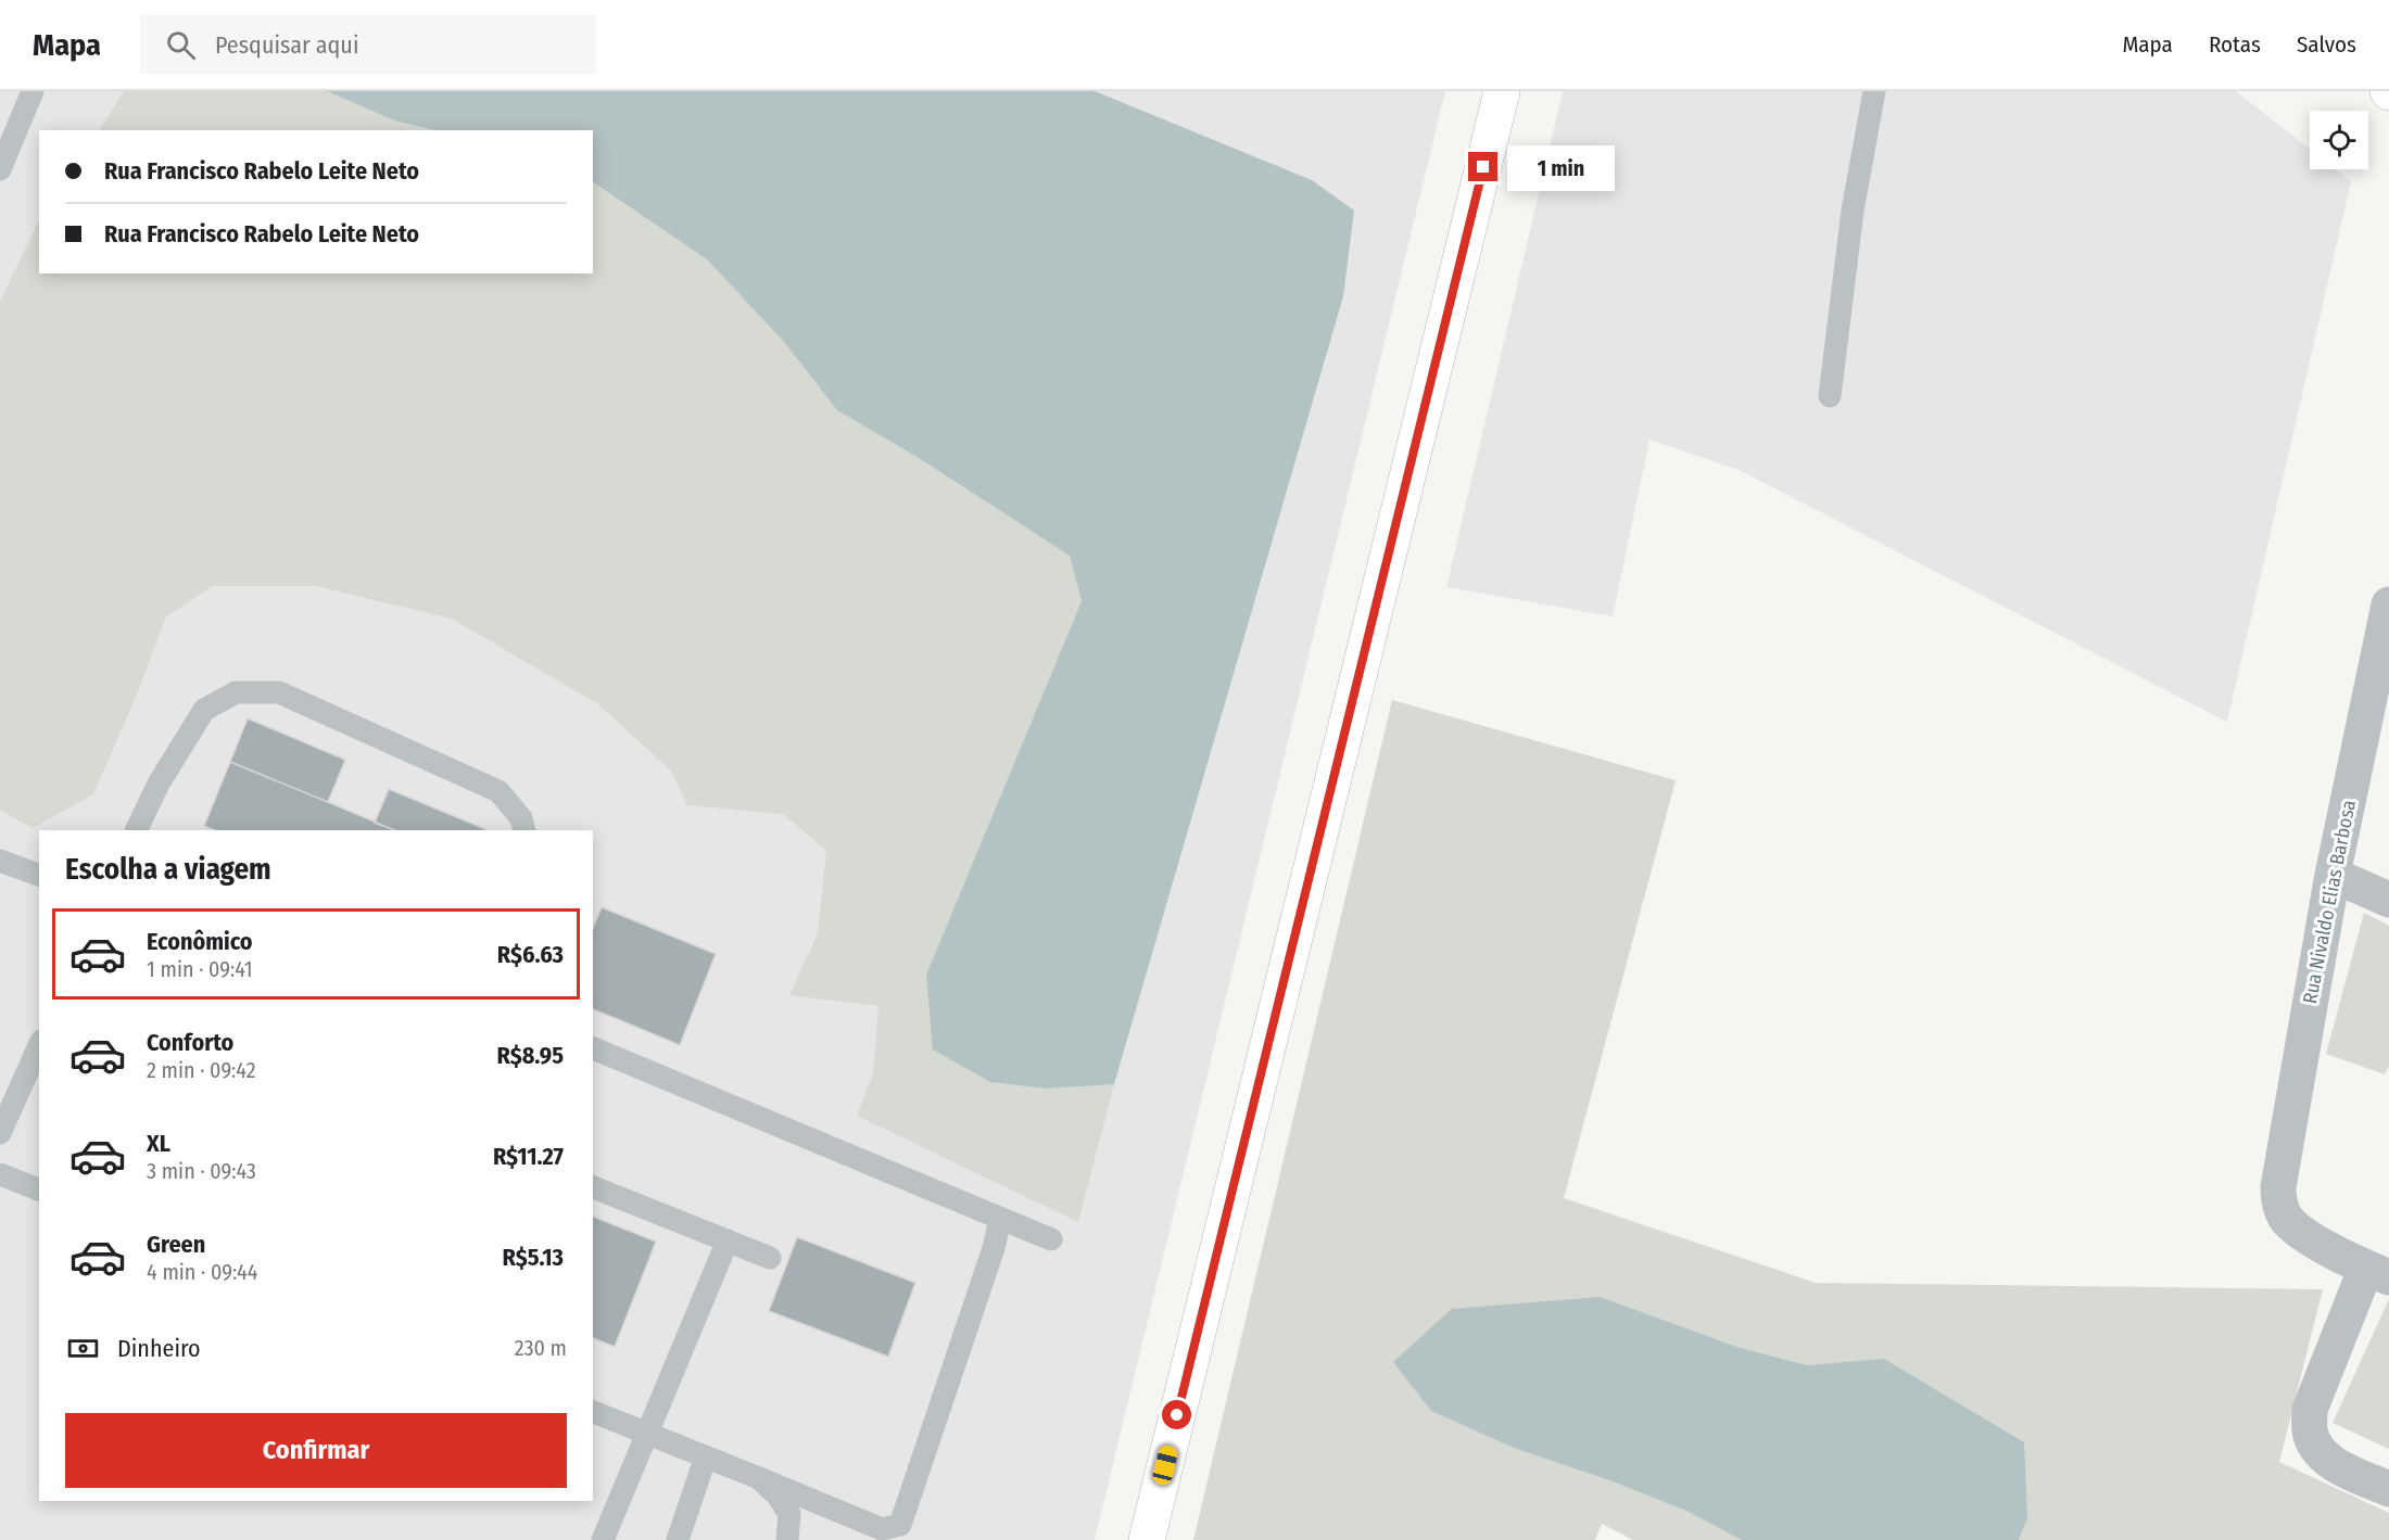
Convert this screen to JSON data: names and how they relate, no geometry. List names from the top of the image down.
{
  "streets": {
    "street": ["Rua Nivaldo Elias Barbosa"]
  },
  "page": {
    "header": "Mapa",
    "search": "Pesquisar aqui",
    "nav": ["Mapa", "Rotas", "Salvos"],
    "banner": ["Rua Francisco Rabelo Leite Neto", "Rua Francisco Rabelo Leite Neto"],
    "bubble": "1 min",
    "heading": "Escolha a viagem",
    "list": [
      {
        "name": "Econômico",
        "note": "1 min · 09:41",
        "value": "R$6.63"
      },
      {
        "name": "Conforto",
        "note": "2 min · 09:42",
        "value": "R$8.95"
      },
      {
        "name": "XL",
        "note": "3 min · 09:43",
        "value": "R$11.27"
      },
      {
        "name": "Green",
        "note": "4 min · 09:44",
        "value": "R$5.13"
      }
    ],
    "pay": ["Dinheiro", "230 m"],
    "buttons": "Confirmar"
  }
}
